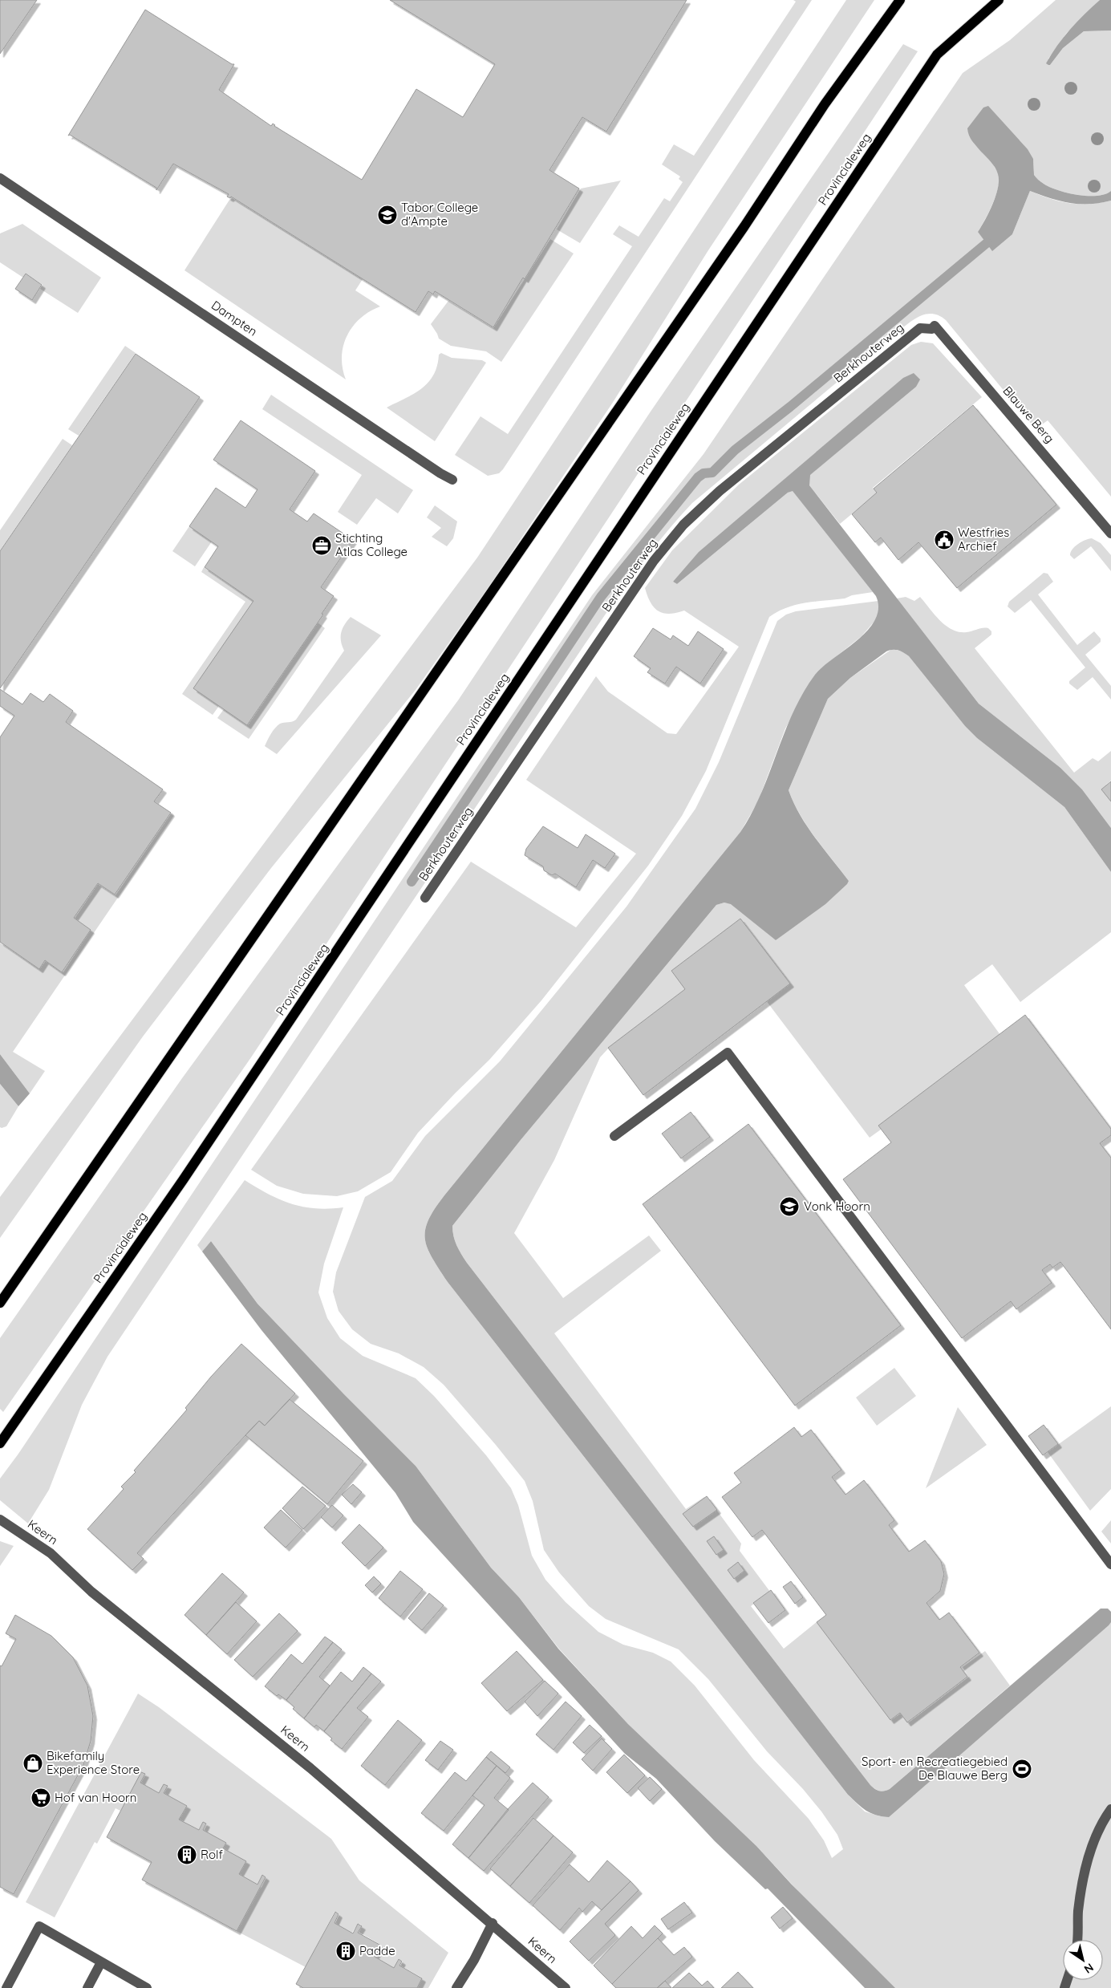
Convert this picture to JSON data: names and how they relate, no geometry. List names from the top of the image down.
{
  "streets": {
    "main road": ["Provincialeweg"],
    "street": [
      "Dampten",
      "Berkhouterweg",
      "Blauwe Berg",
      "Keern"
    ]
  },
  "crossings": [
    ["Berkhouterweg", "Blauwe Berg"]
  ],
  "places": {
    "school or university": ["Tabor College d'Ampte", "Vonk Hoorn"],
    "public building": ["Westfries Archief"],
    "office": ["Stichting Atlas College"],
    "shop": ["Bikefamily Experience Store"],
    "sports": ["Sport- en Recreatiegebied De Blauwe Berg"],
    "supermarket": ["Hof van Hoorn"],
    "building": ["Rolf", "Padde"]
  },
  "north": "bottom right"
}
